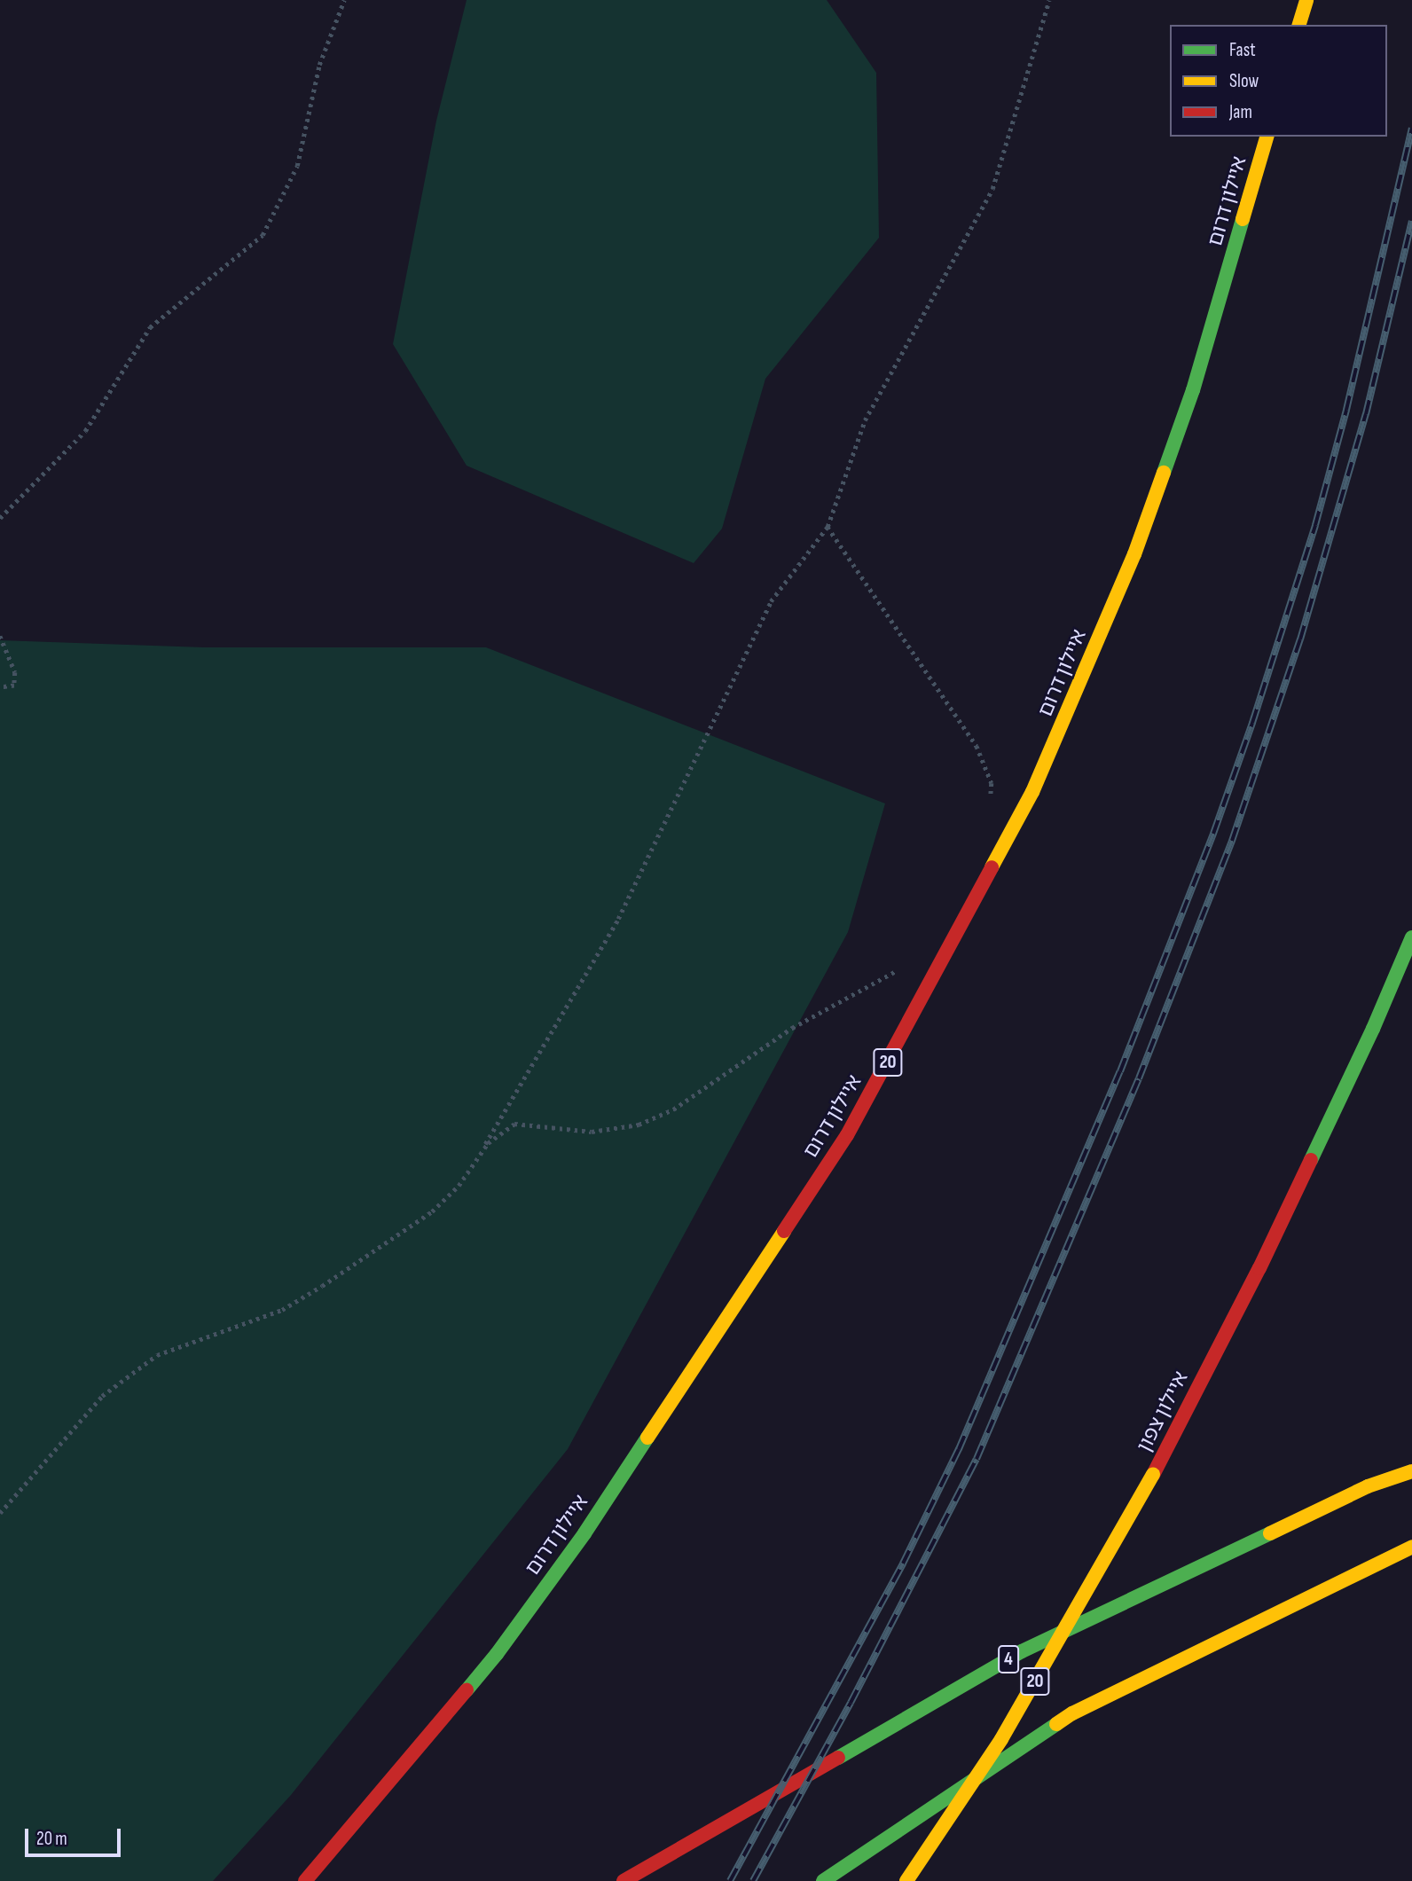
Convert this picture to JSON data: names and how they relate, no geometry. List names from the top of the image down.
{
  "streets": {
    "highway": [
      "איילון דרום",
      "20",
      "איילון צפון",
      "4"
    ]
  },
  "legend": ["Fast", "Slow", "Jam"],
  "scale_bar": "20 m"
}
